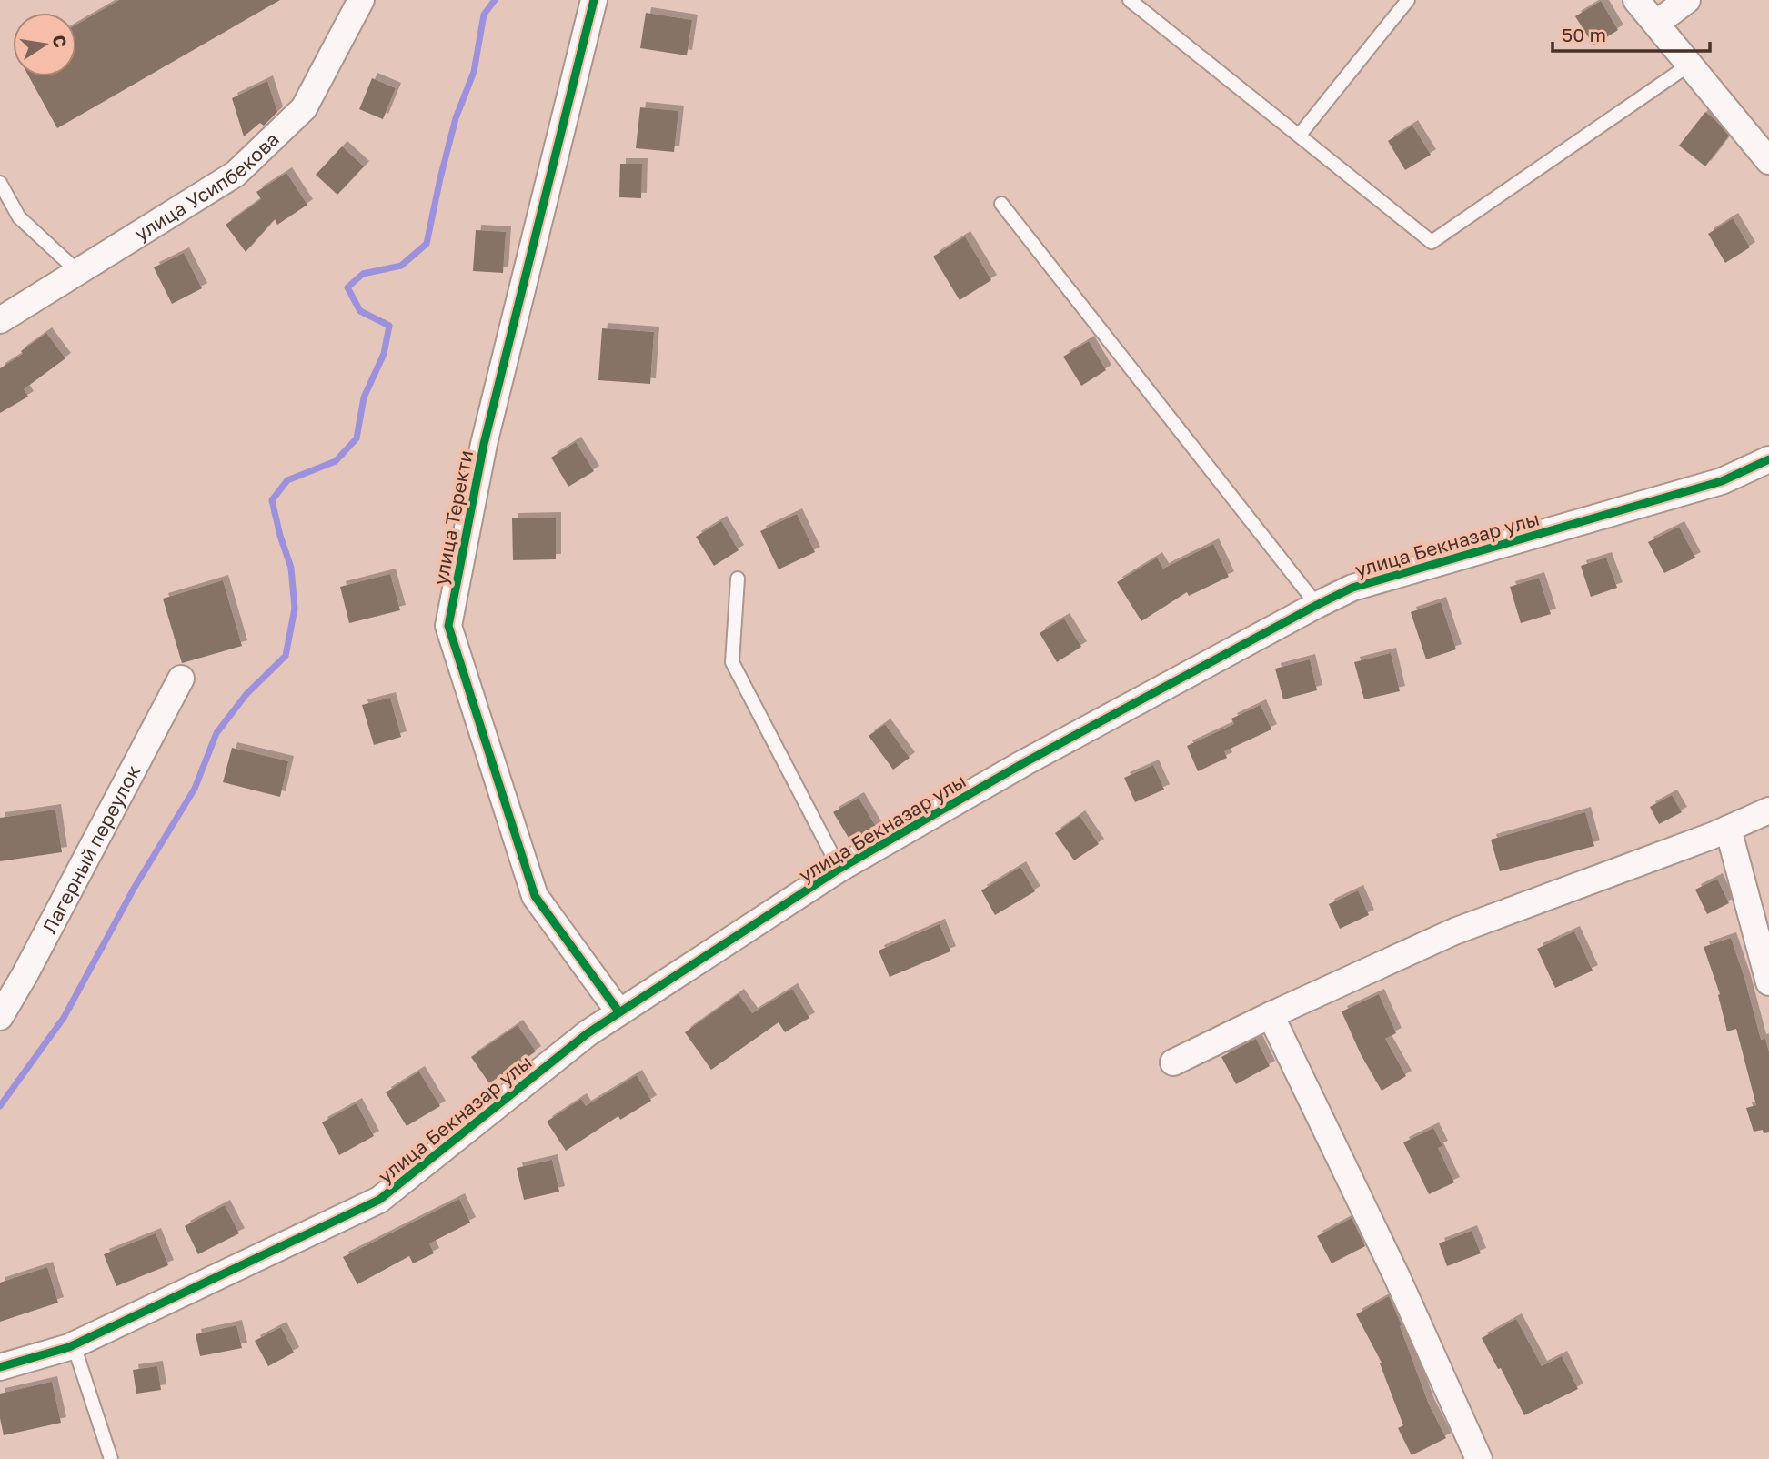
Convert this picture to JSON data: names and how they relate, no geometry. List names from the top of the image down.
{
  "streets": {
    "street": [
      "улица Усипбекова",
      "улица Теректи",
      "улица Бекназар улы",
      "Лагерный переулок"
    ]
  },
  "crossings": [
    ["улица Теректи", "улица Бекназар улы"]
  ],
  "scale_bar": "50 m",
  "north": "right"
}
